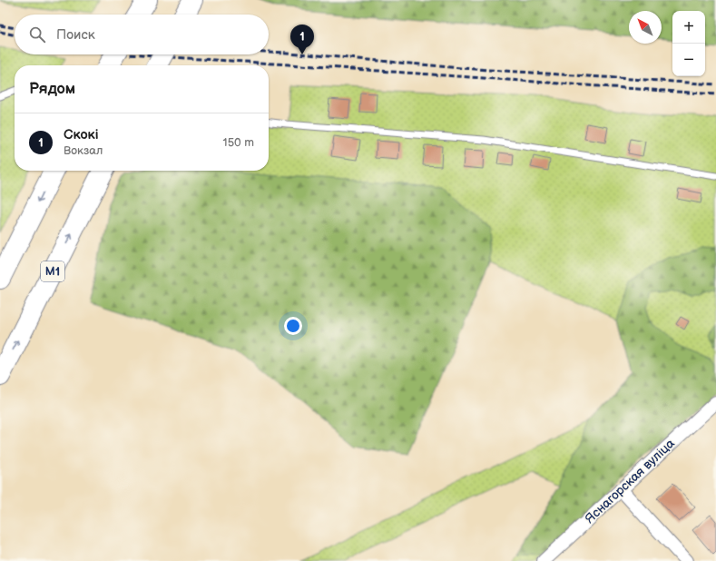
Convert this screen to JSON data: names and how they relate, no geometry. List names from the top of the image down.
{
  "streets": {
    "highway": ["М1"],
    "street": ["Яснагорская вуліца"]
  },
  "north": "top left",
  "page": {
    "map_buttons": ["+", "−"],
    "search": "Поиск",
    "pins": "1",
    "heading": "Рядом",
    "list": [
      {
        "mark": "1",
        "name": "Скокі",
        "note": "Вокзал",
        "value": "150 m"
      }
    ]
  }
}
